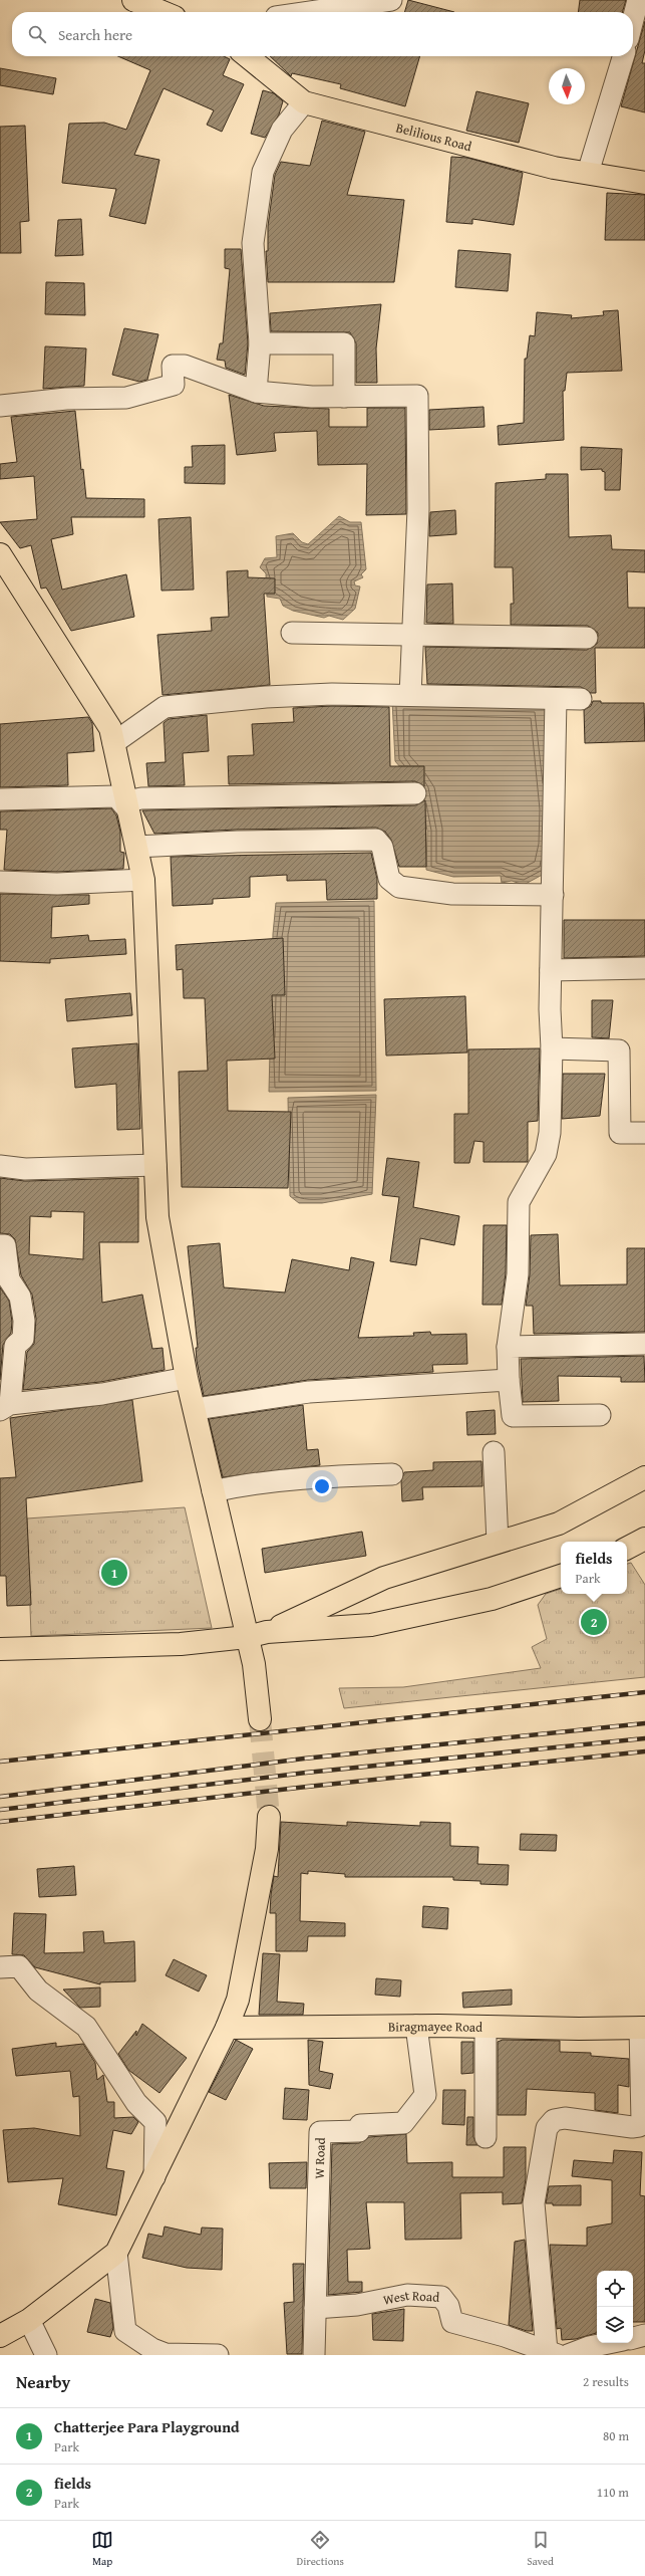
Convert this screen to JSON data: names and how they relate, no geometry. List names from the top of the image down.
{
  "streets": {
    "main road": ["Belilious Road", "Biragmayee Road"],
    "street": ["W Road", "West Road"]
  },
  "crossings": [
    ["Biragmayee Road", "W Road"],
    ["W Road", "West Road"]
  ],
  "north": "bottom",
  "page": {
    "search": "Search here",
    "popup": ["fields", "Park"],
    "pins": ["1", "2"],
    "heading": ["Nearby", "2 results"],
    "list": [
      {
        "mark": "1",
        "name": "Chatterjee Para Playground",
        "note": "Park",
        "value": "80 m"
      },
      {
        "mark": "2",
        "name": "fields",
        "note": "Park",
        "value": "110 m"
      }
    ],
    "nav": ["Map", "Directions", "Saved"]
  }
}
